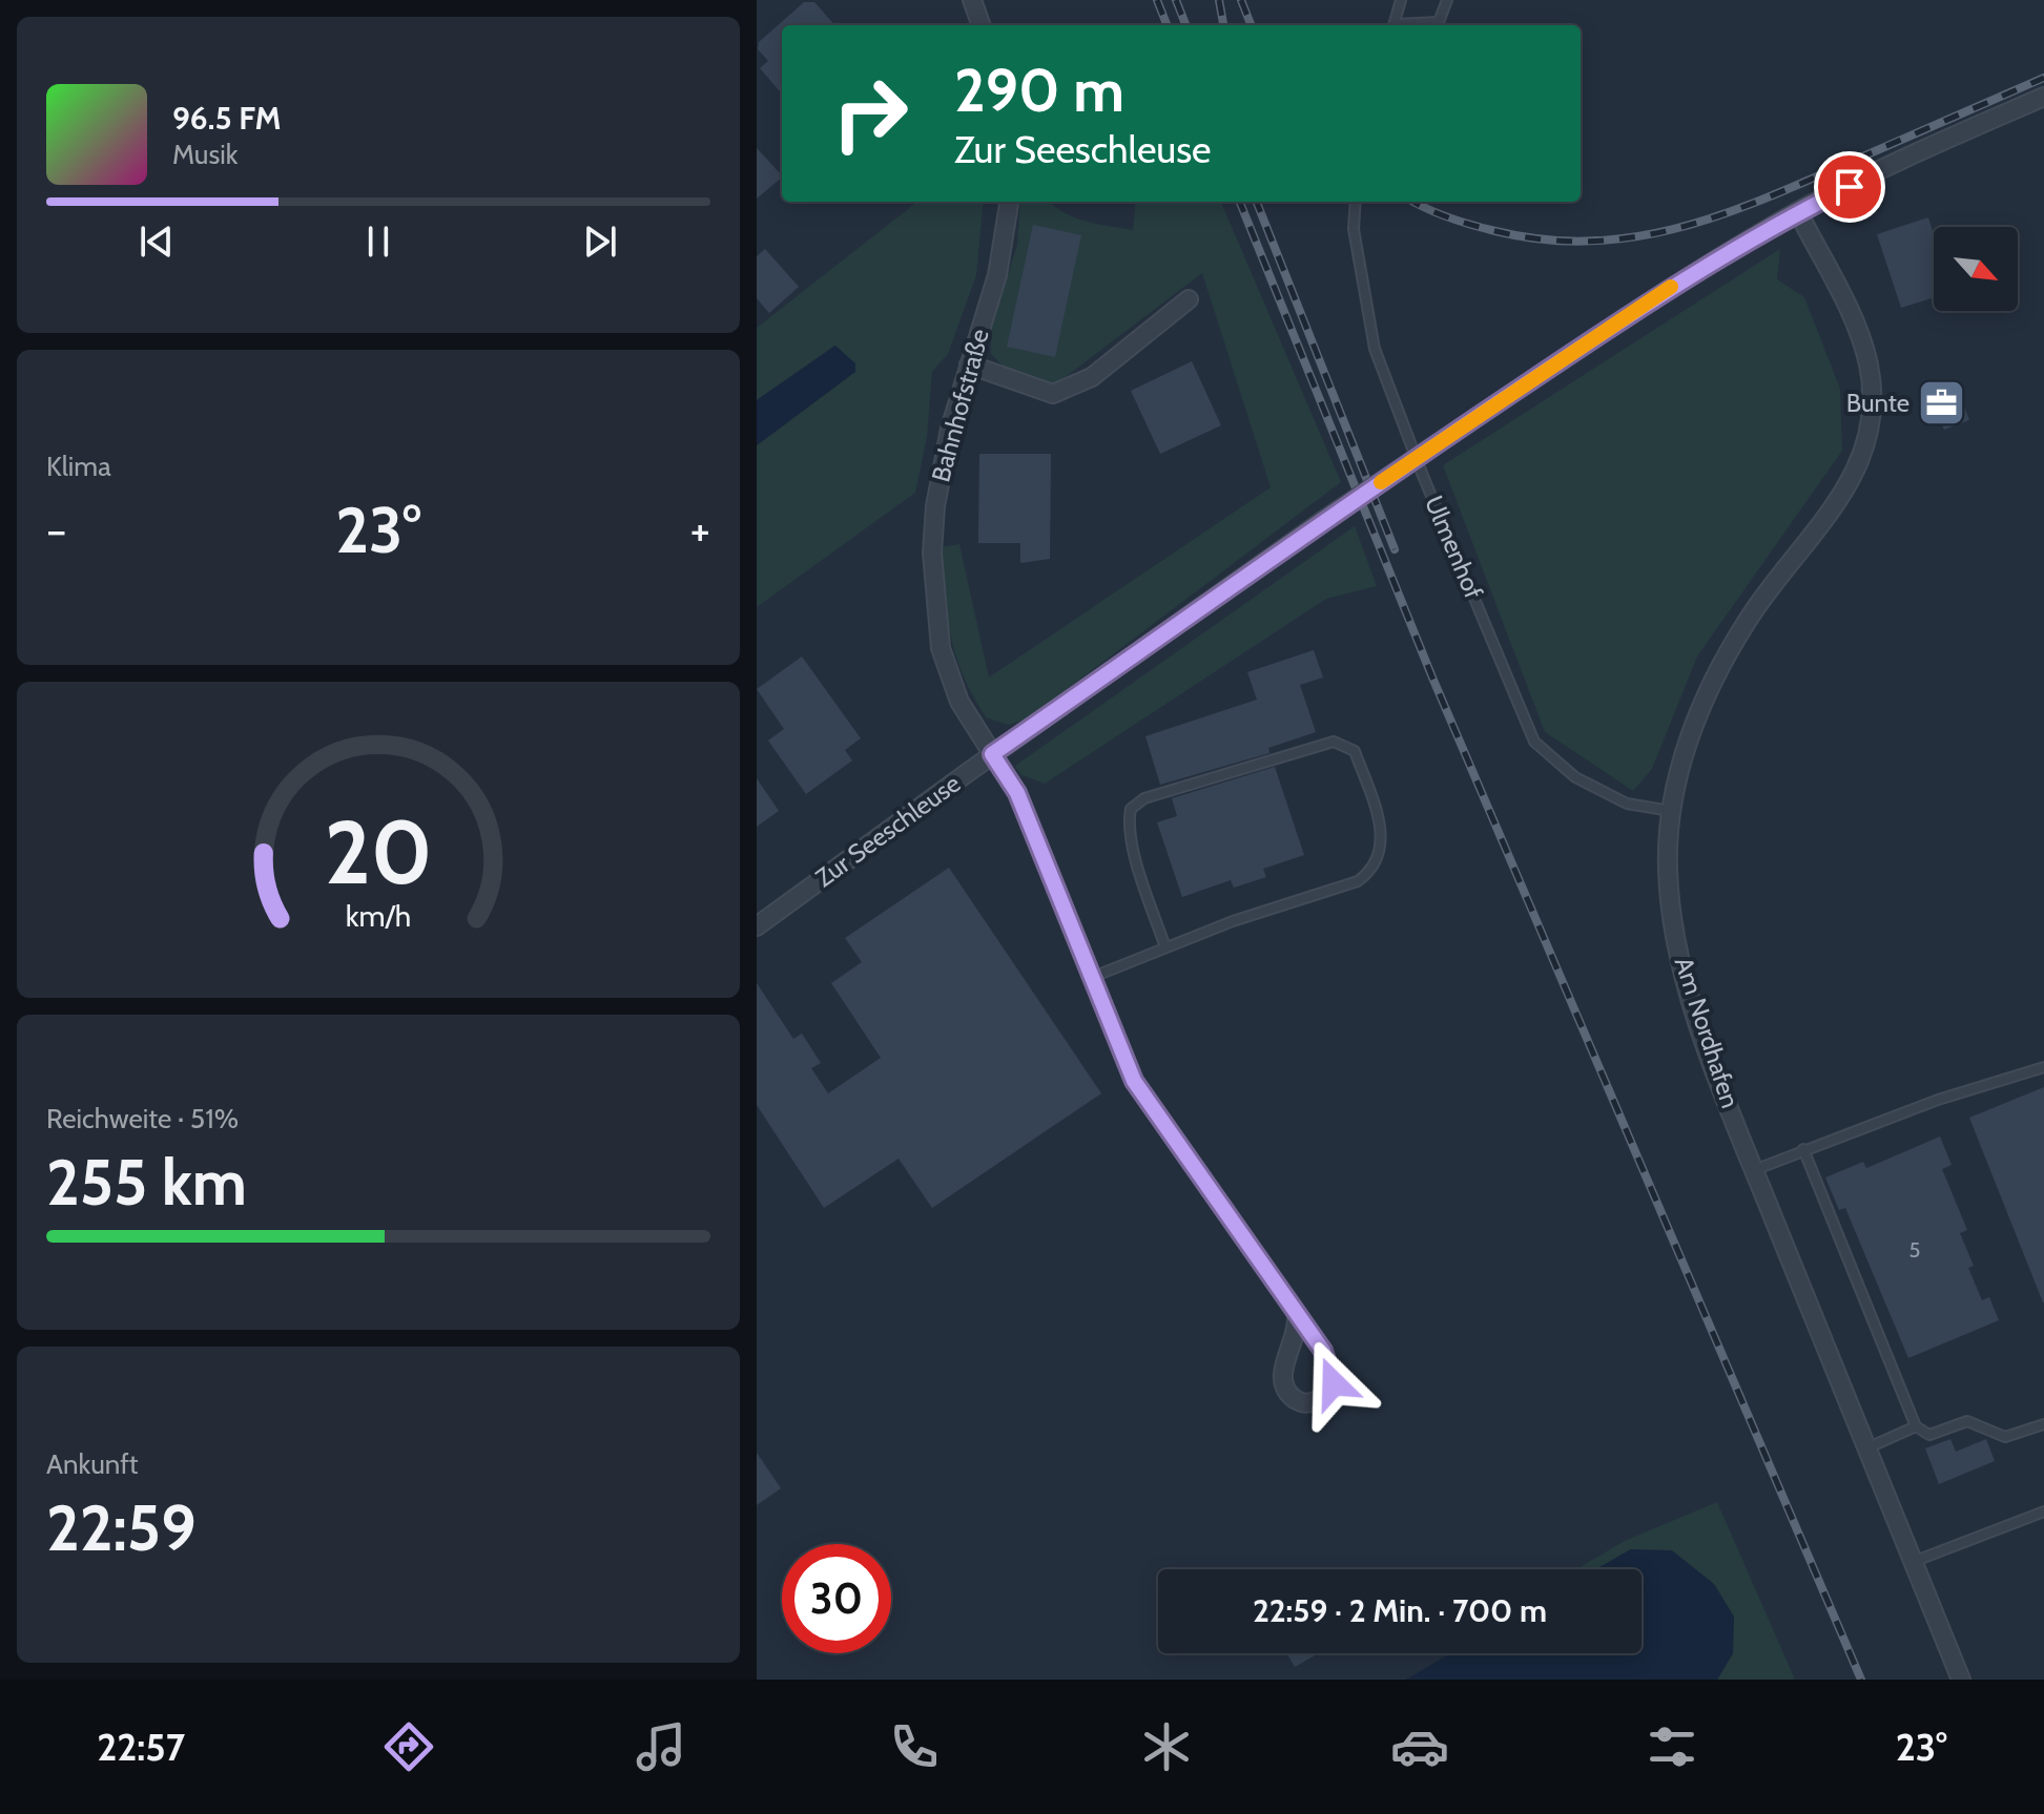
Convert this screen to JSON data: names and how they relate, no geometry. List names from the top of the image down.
{
  "streets": {
    "street": ["Bahnhofstraße", "Zur Seeschleuse", "Am Nordhafen"],
    "lane": ["Ulmenhof"]
  },
  "crossings": [
    ["Bahnhofstraße", "Zur Seeschleuse"],
    ["Ulmenhof", "Am Nordhafen"],
    ["Zur Seeschleuse", "Am Nordhafen"]
  ],
  "places": {
    "office": ["Bunte"]
  },
  "house_numbers": ["5"],
  "north": "bottom right",
  "page": {
    "turn": ["290 m", "Zur Seeschleuse"],
    "song": ["96.5 FM", "Musik"],
    "tile": [
      "Klima",
      ["Reichweite · 51%", "255 km"],
      ["Ankunft", "22:59"]
    ],
    "heat": ["−", "23°", "+"],
    "limit": "30",
    "trip": "22:59 · 2 Min. · 700 m",
    "tabs": ["22:57", "23°"],
    "gauge": ["20", "km/h"]
  }
}
